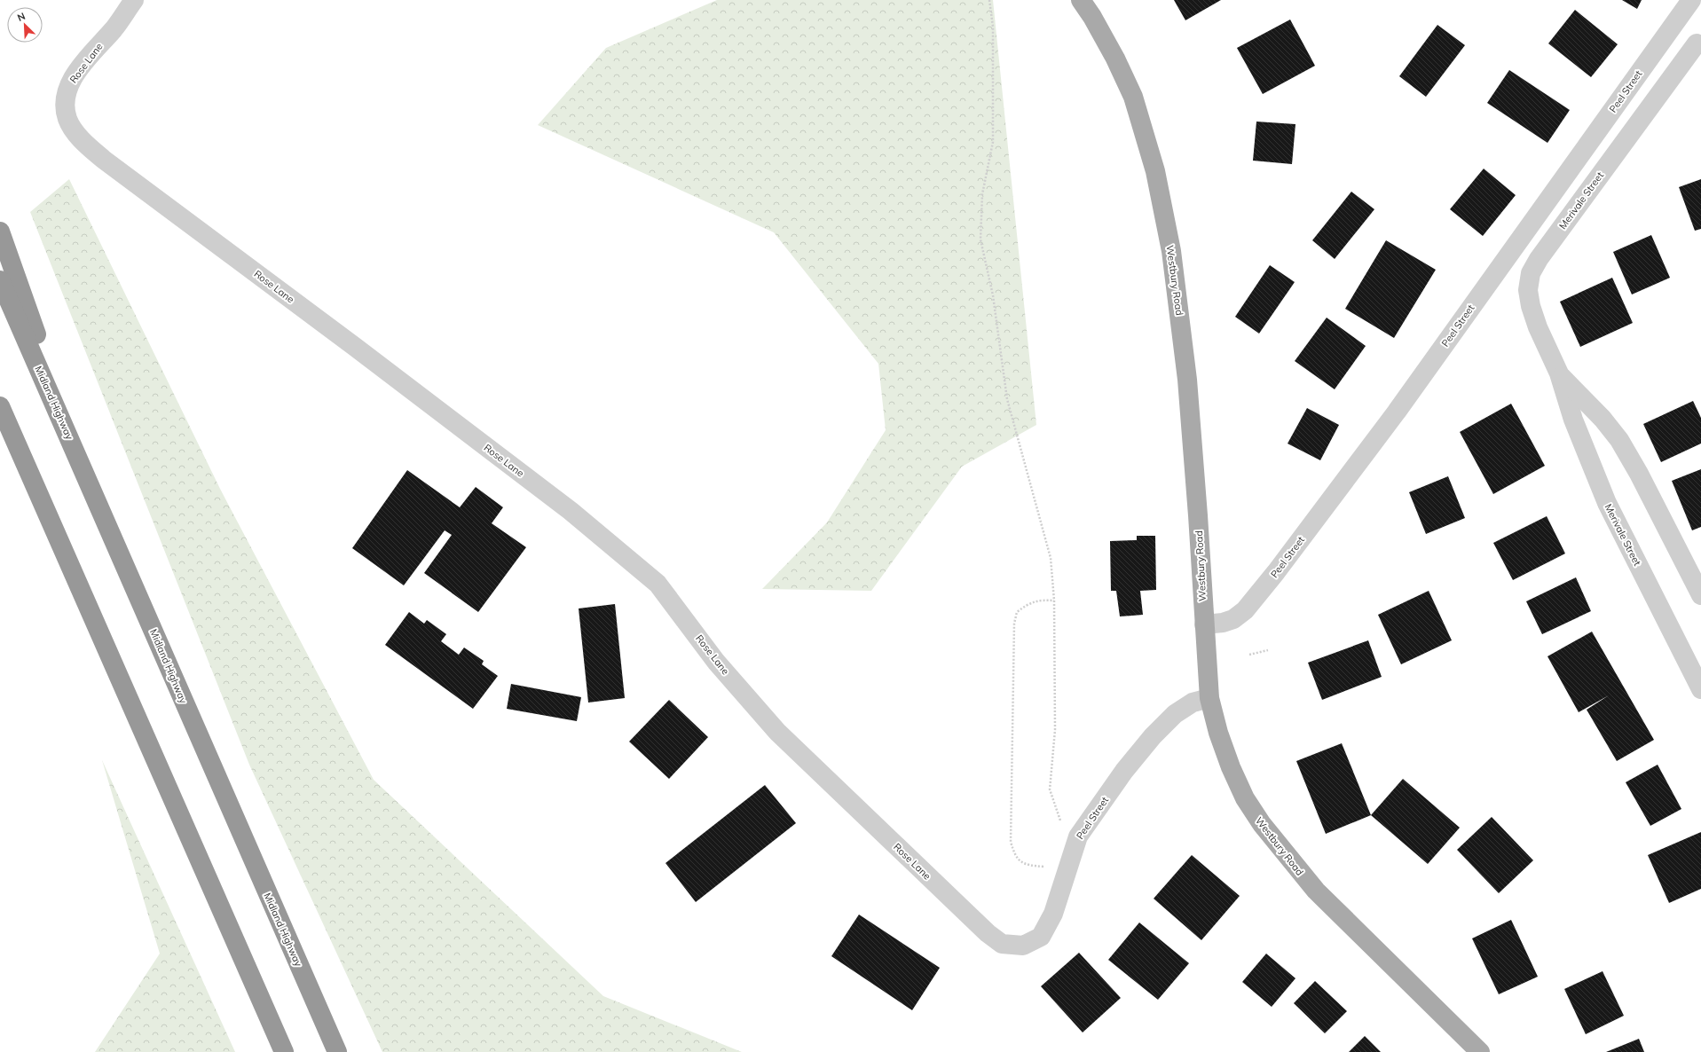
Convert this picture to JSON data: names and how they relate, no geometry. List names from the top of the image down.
{
  "streets": {
    "highway": ["Midland Highway"],
    "main road": ["Westbury Road"],
    "street": ["Rose Lane", "Peel Street", "Merivale Street"]
  },
  "crossings": [
    ["Rose Lane", "Peel Street"],
    ["Peel Street", "Westbury Road"]
  ],
  "north": "top left"
}
